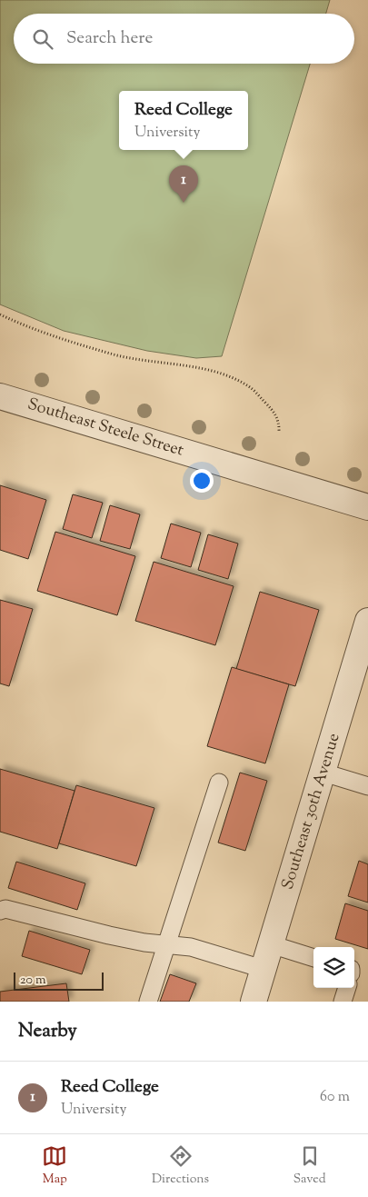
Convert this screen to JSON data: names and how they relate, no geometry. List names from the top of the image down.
{
  "streets": {
    "street": ["Southeast Steele Street", "Southeast 30th Avenue"]
  },
  "scale_bar": "20 m",
  "page": {
    "search": "Search here",
    "popup": ["Reed College", "University"],
    "pins": "1",
    "scale": "20 m",
    "heading": "Nearby",
    "list": [
      {
        "mark": "1",
        "name": "Reed College",
        "note": "University",
        "value": "60 m"
      }
    ],
    "nav": ["Map", "Directions", "Saved"]
  }
}
